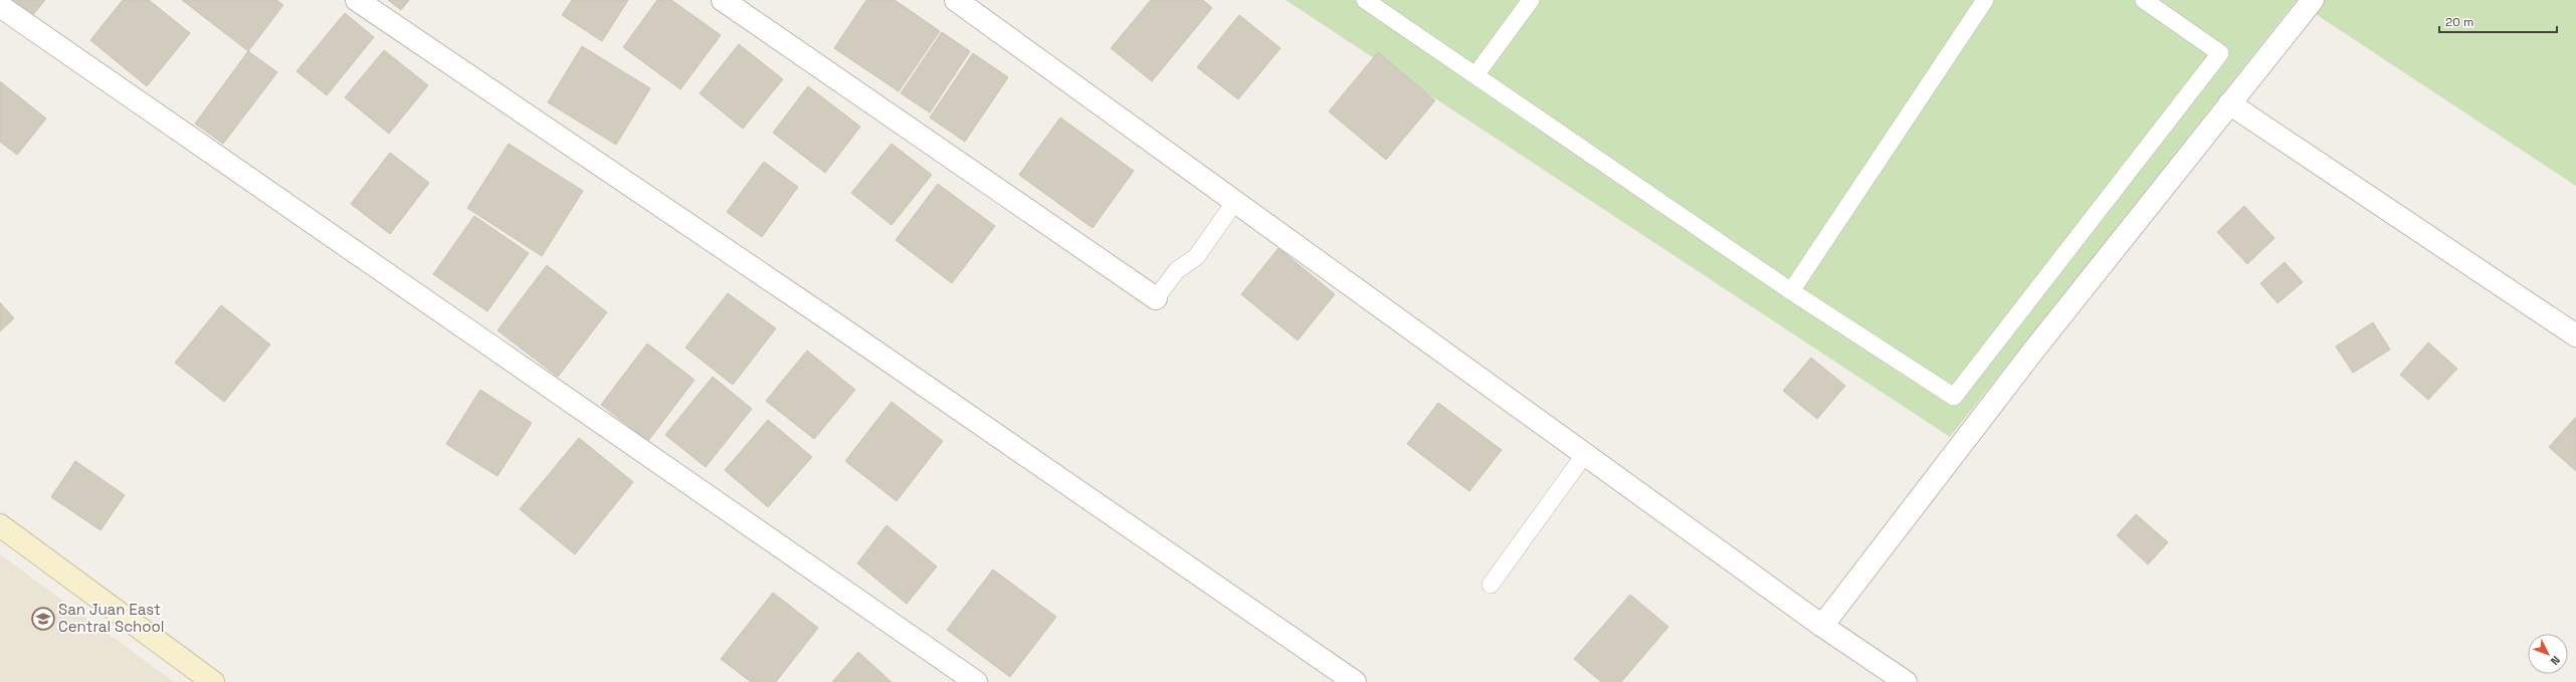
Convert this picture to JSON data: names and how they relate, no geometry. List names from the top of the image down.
{
  "places": {
    "school or university": ["San Juan East Central School"]
  },
  "scale_bar": "20 m",
  "north": "bottom right"
}
